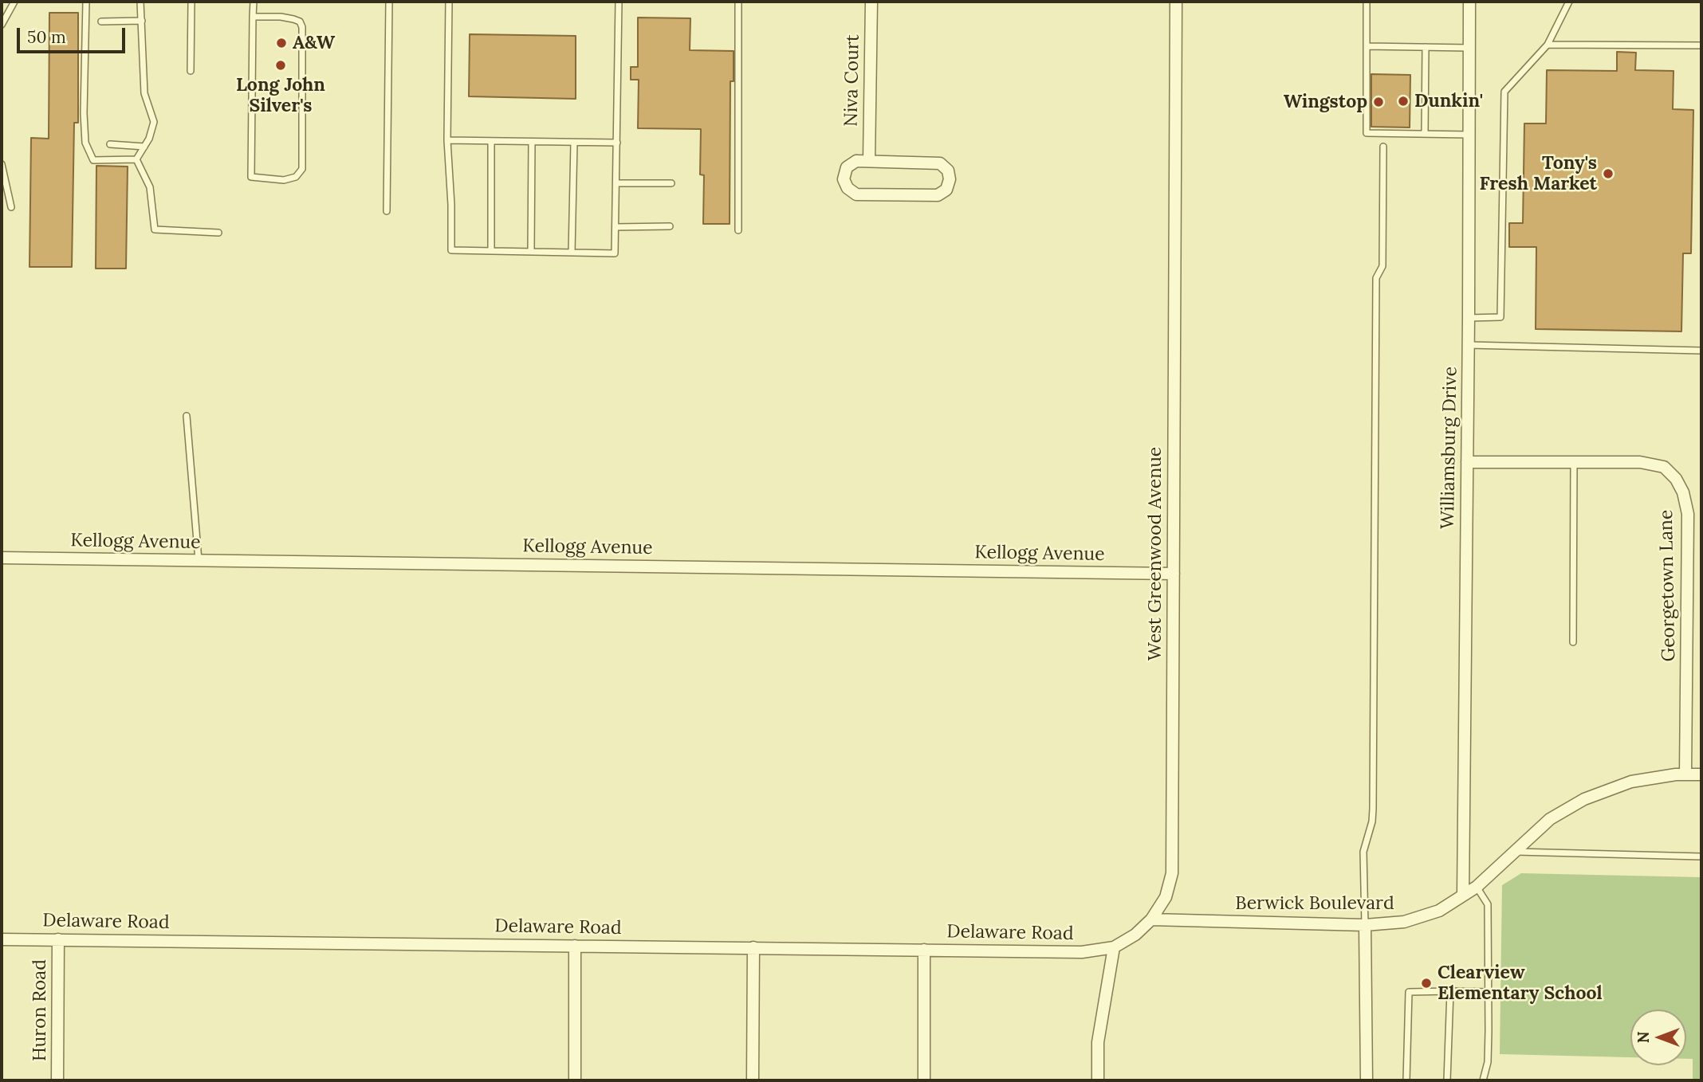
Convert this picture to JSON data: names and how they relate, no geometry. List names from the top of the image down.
{
  "streets": {
    "street": [
      "Niva Court",
      "Williamsburg Drive",
      "Kellogg Avenue",
      "West Greenwood Avenue",
      "Georgetown Lane",
      "Berwick Boulevard",
      "Delaware Road",
      "Huron Road"
    ]
  },
  "crossings": [
    ["Williamsburg Drive", "Georgetown Lane"],
    ["Williamsburg Drive", "Berwick Boulevard"],
    ["Kellogg Avenue", "West Greenwood Avenue"],
    ["West Greenwood Avenue", "Berwick Boulevard"],
    ["West Greenwood Avenue", "Delaware Road"],
    ["Georgetown Lane", "Berwick Boulevard"],
    ["Delaware Road", "Huron Road"]
  ],
  "places": [
    "A&W",
    "Long John Silver's",
    "Dunkin'",
    "Wingstop",
    "Tony's Fresh Market",
    "Clearview Elementary School"
  ],
  "scale_bar": "50 m",
  "north": "left"
}
